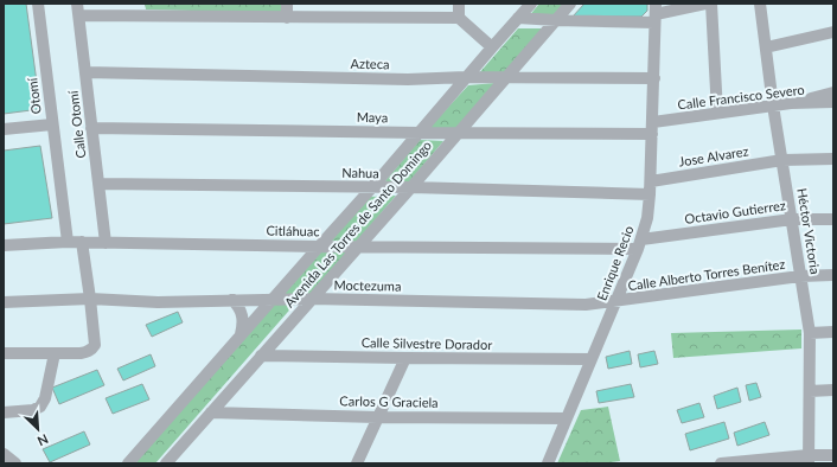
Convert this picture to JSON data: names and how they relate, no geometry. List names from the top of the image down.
{
  "streets": {
    "street": [
      "Azteca",
      "Otomí",
      "Calle Francisco Severo",
      "Maya",
      "Calle Otomí",
      "Jose Alvarez",
      "Nahua",
      "Octavio Gutierrez",
      "Avenida Las Torres de Santo Domingo",
      "Citláhuac",
      "Héctor Victoria",
      "Enrique Recio",
      "Calle Alberto Torres Benítez",
      "Moctezuma",
      "Calle Silvestre Dorador",
      "Carlos G Graciela"
    ]
  },
  "crossings": [
    ["Azteca", "Calle Otomí"],
    ["Azteca", "Avenida Las Torres de Santo Domingo"],
    ["Azteca", "Enrique Recio"],
    ["Otomí", "Citláhuac"],
    ["Calle Francisco Severo", "Maya"],
    ["Calle Francisco Severo", "Héctor Victoria"],
    ["Calle Francisco Severo", "Enrique Recio"],
    ["Maya", "Calle Otomí"],
    ["Maya", "Avenida Las Torres de Santo Domingo"],
    ["Maya", "Enrique Recio"],
    ["Calle Otomí", "Nahua"],
    ["Calle Otomí", "Citláhuac"],
    ["Jose Alvarez", "Héctor Victoria"],
    ["Jose Alvarez", "Enrique Recio"],
    ["Nahua", "Avenida Las Torres de Santo Domingo"],
    ["Nahua", "Enrique Recio"],
    ["Octavio Gutierrez", "Citláhuac"],
    ["Octavio Gutierrez", "Héctor Victoria"],
    ["Octavio Gutierrez", "Enrique Recio"],
    ["Avenida Las Torres de Santo Domingo", "Citláhuac"],
    ["Avenida Las Torres de Santo Domingo", "Moctezuma"],
    ["Avenida Las Torres de Santo Domingo", "Calle Silvestre Dorador"],
    ["Avenida Las Torres de Santo Domingo", "Carlos G Graciela"],
    ["Citláhuac", "Enrique Recio"],
    ["Héctor Victoria", "Calle Alberto Torres Benítez"],
    ["Enrique Recio", "Calle Alberto Torres Benítez"],
    ["Enrique Recio", "Moctezuma"],
    ["Enrique Recio", "Calle Silvestre Dorador"],
    ["Enrique Recio", "Carlos G Graciela"],
    ["Calle Alberto Torres Benítez", "Moctezuma"]
  ],
  "north": "bottom right"
}
